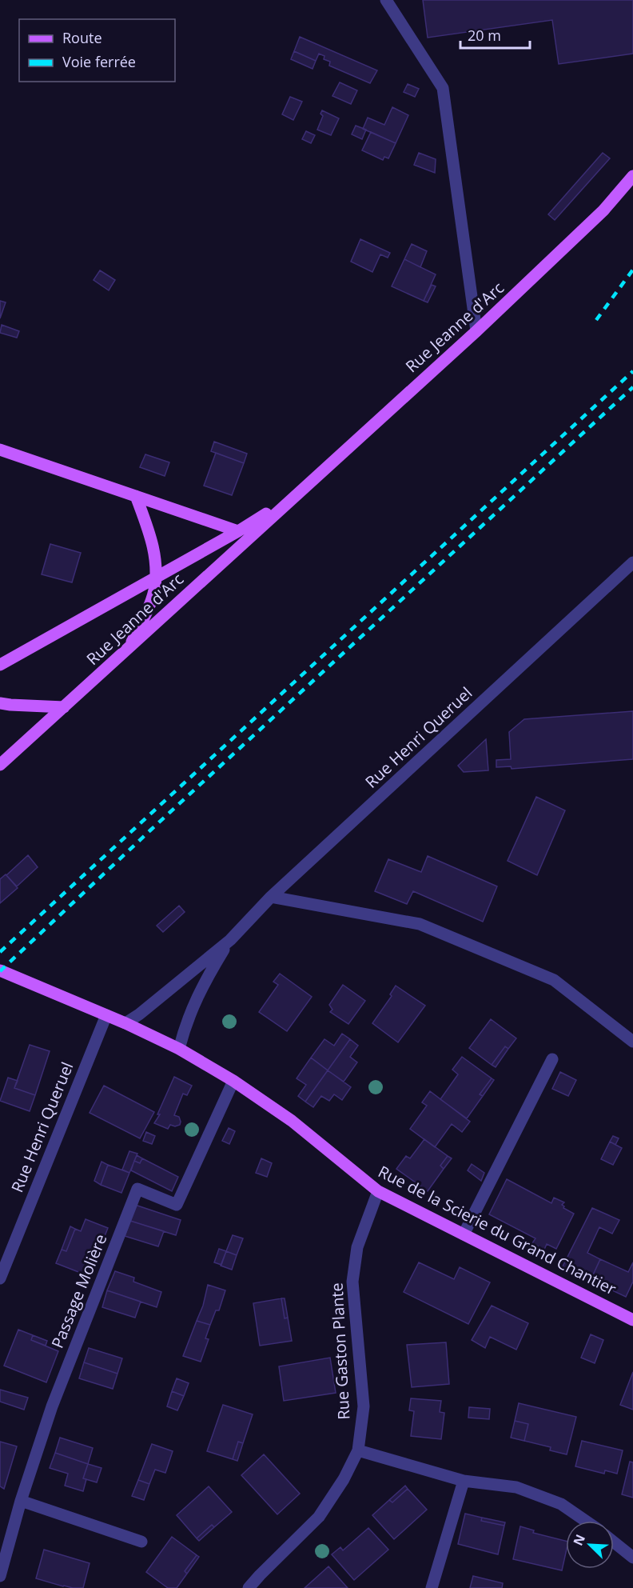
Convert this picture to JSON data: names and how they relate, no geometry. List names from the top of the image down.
{
  "streets": {
    "main road": ["Rue Jeanne d'Arc", "Rue de la Scierie du Grand Chantier"],
    "street": ["Rue Henri Queruel", "Passage Molière", "Rue Gaston Plante"]
  },
  "crossings": [
    ["Rue Henri Queruel", "Rue de la Scierie du Grand Chantier"],
    ["Rue de la Scierie du Grand Chantier", "Passage Molière"],
    ["Rue de la Scierie du Grand Chantier", "Rue Gaston Plante"]
  ],
  "legend": ["Route", "Voie ferrée"],
  "scale_bar": "20 m",
  "north": "top left"
}
